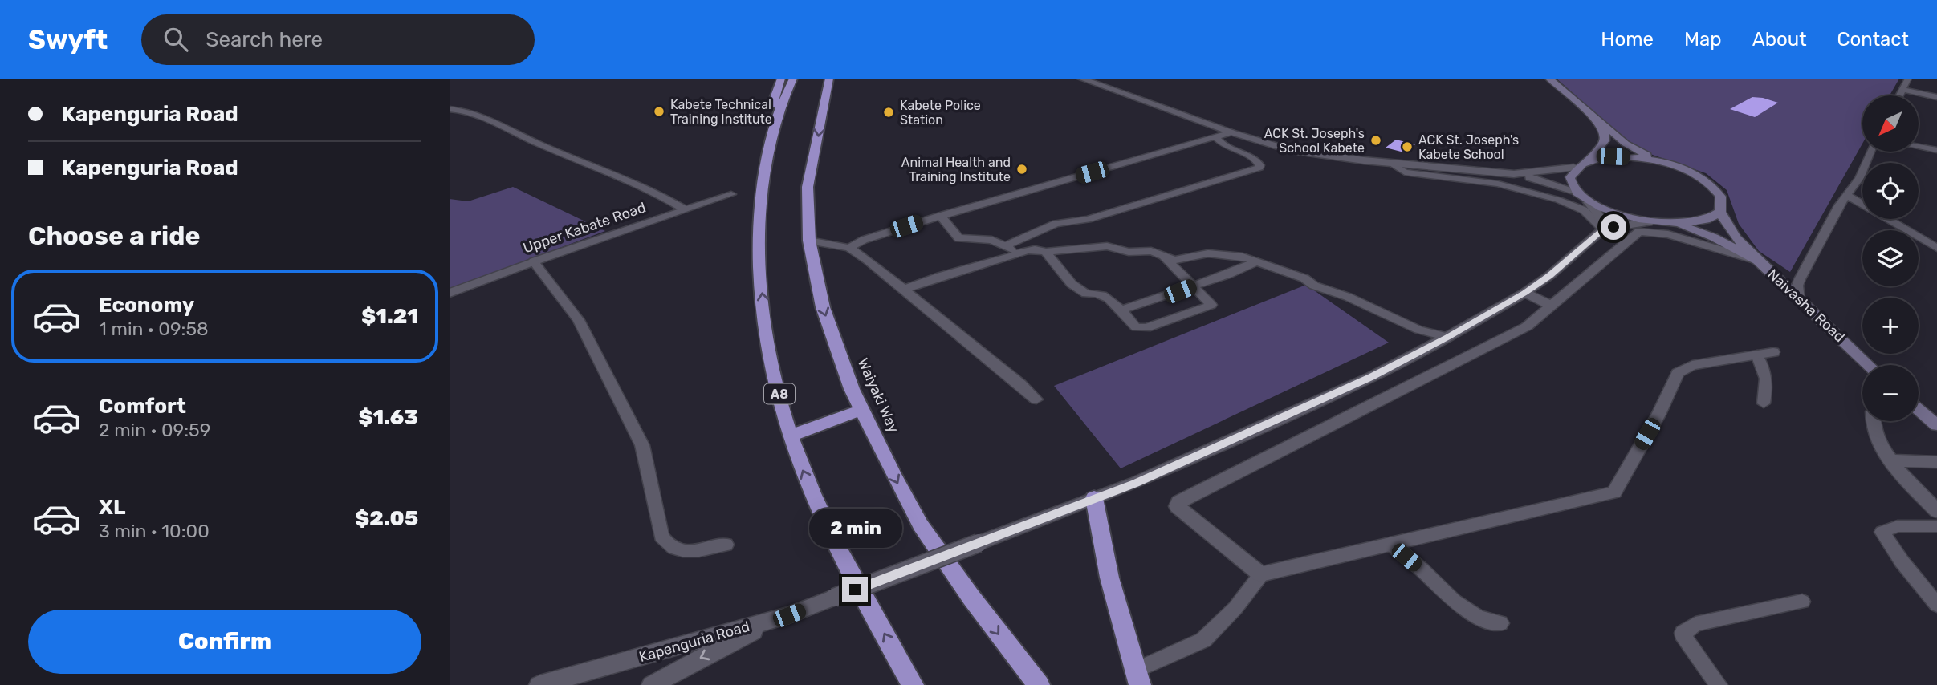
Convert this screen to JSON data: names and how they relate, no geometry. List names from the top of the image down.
{
  "streets": {
    "highway": ["A8", "Waiyaki Way"],
    "main road": ["Naivasha Road"],
    "street": ["Upper Kabate Road", "Kapenguria Road"]
  },
  "places": [
    "Kabete Technical Training Institute",
    "Kabete Police Station",
    "ACK St. Joseph's School Kabete",
    "ACK St. Joseph's Kabete School",
    "Animal Health and Training Institute"
  ],
  "north": "bottom left",
  "page": {
    "header": "Swyft",
    "search": "Search here",
    "nav": [
      "Home",
      "Map",
      "About",
      "Contact"
    ],
    "banner": ["Kapenguria Road", "Kapenguria Road"],
    "map_buttons": ["+", "−"],
    "heading": "Choose a ride",
    "list": [
      {
        "name": "Economy",
        "note": "1 min · 09:58",
        "value": "$1.21"
      },
      {
        "name": "Comfort",
        "note": "2 min · 09:59",
        "value": "$1.63"
      },
      {
        "name": "XL",
        "note": "3 min · 10:00",
        "value": "$2.05"
      }
    ],
    "bubble": "2 min",
    "buttons": "Confirm"
  }
}
